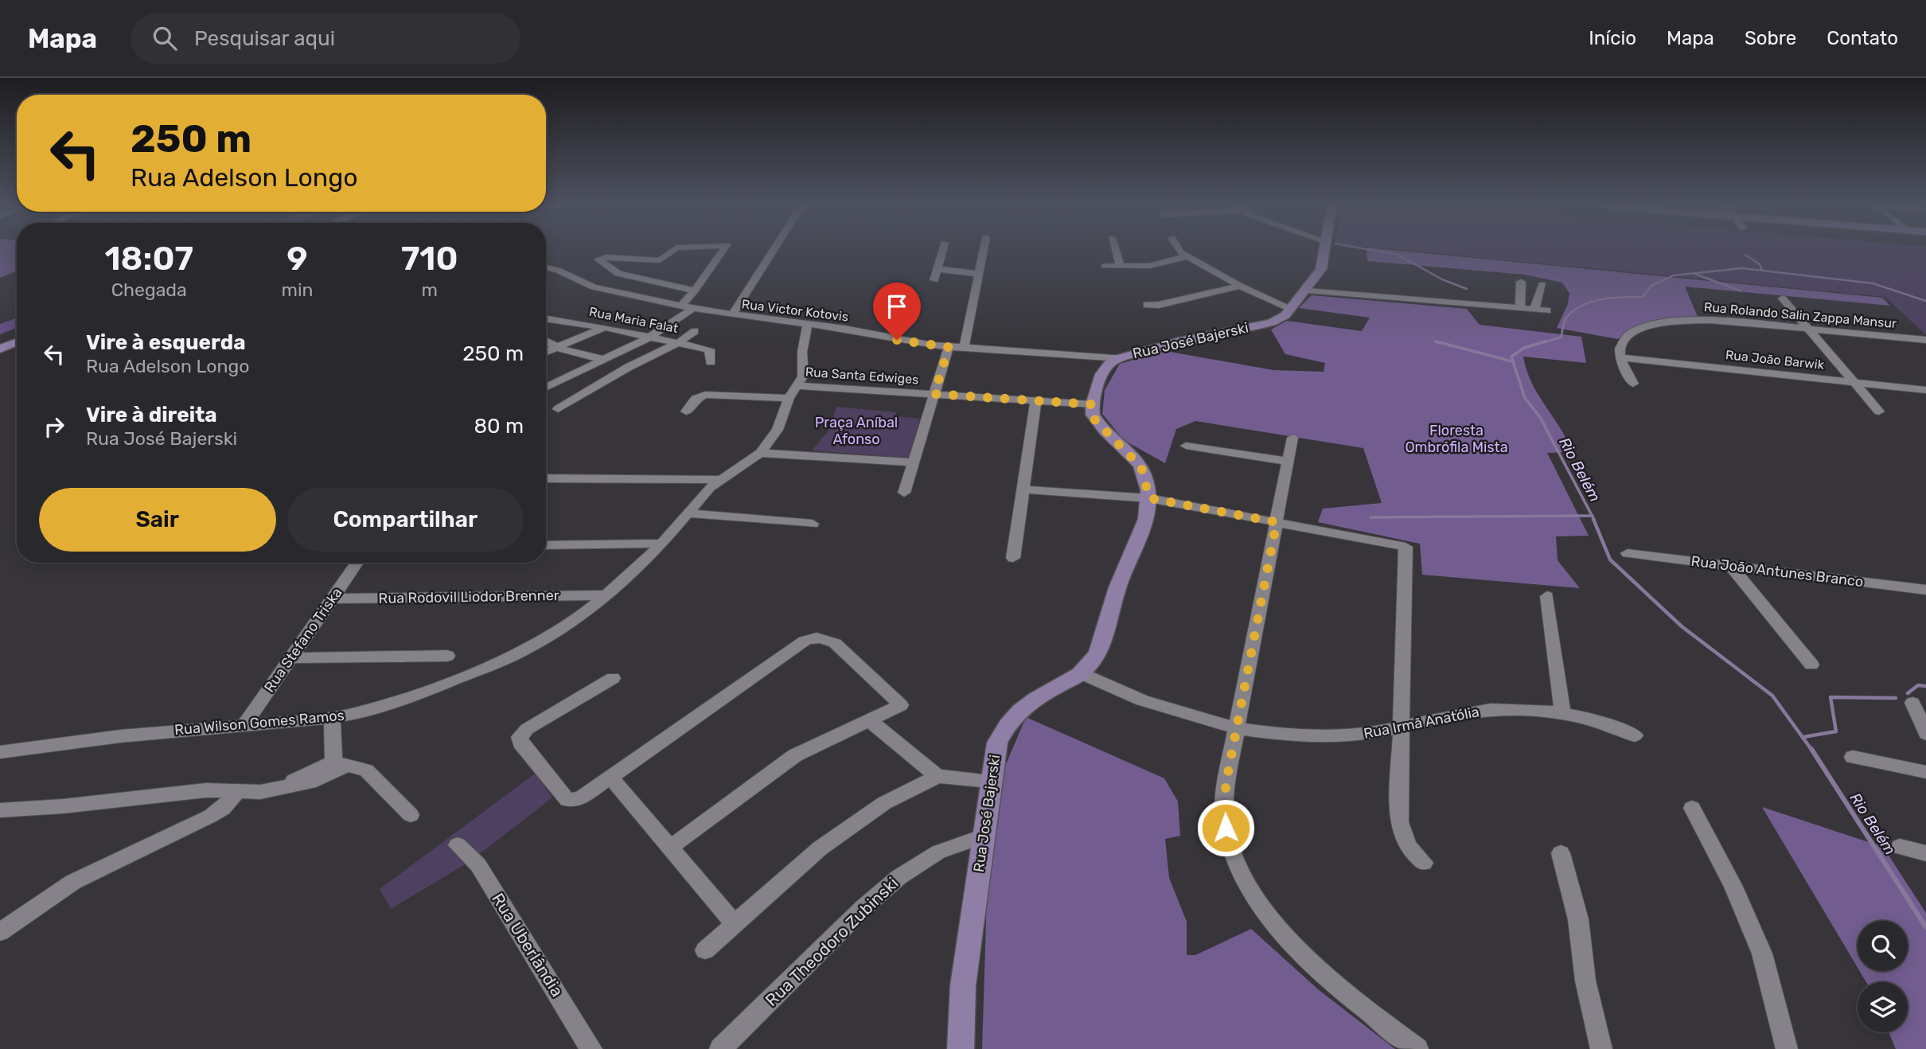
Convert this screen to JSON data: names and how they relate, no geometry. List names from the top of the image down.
{
  "streets": {
    "main road": ["Rua José Bajerski"],
    "street": [
      "Rua Victor Kotovis",
      "Rua Rolando Salin Zappa Mansur",
      "Rua Maria Falat",
      "Rua João Barwik",
      "Rua Santa Edwiges",
      "Rua João Antunes Branco",
      "Rua Rodovil Liodor Brenner",
      "Rua Stefano Triska",
      "Rua Wilson Gomes Ramos",
      "Rua Irmã Anatólia",
      "Rua Theodoro Zubinski",
      "Rua Uberlândia"
    ]
  },
  "crossings": [
    ["Rua Victor Kotovis", "Rua José Bajerski"],
    ["Rua Victor Kotovis", "Rua Wilson Gomes Ramos"],
    ["Rua Rolando Salin Zappa Mansur", "Rua João Barwik"],
    ["Rua José Bajerski", "Rua Santa Edwiges"],
    ["Rua José Bajerski", "Rua Irmã Anatólia"],
    ["Rua José Bajerski", "Rua Theodoro Zubinski"],
    ["Rua Santa Edwiges", "Rua Wilson Gomes Ramos"],
    ["Rua Rodovil Liodor Brenner", "Rua Stefano Triska"],
    ["Rua Rodovil Liodor Brenner", "Rua Wilson Gomes Ramos"],
    ["Rua Stefano Triska", "Rua Wilson Gomes Ramos"]
  ],
  "water": ["Rio Belém"],
  "parks": ["Praça Aníbal Afonso", "Floresta Ombrófila Mista"],
  "page": {
    "header": "Mapa",
    "search": "Pesquisar aqui",
    "nav": [
      "Início",
      "Mapa",
      "Sobre",
      "Contato"
    ],
    "turn": ["250 m", "Rua Adelson Longo"],
    "eta": [
      "18:07",
      "Chegada",
      "9",
      "min",
      "710",
      "m"
    ],
    "list": [
      {
        "name": "Vire à esquerda",
        "note": "Rua Adelson Longo",
        "value": "250 m"
      },
      {
        "name": "Vire à direita",
        "note": "Rua José Bajerski",
        "value": "80 m"
      }
    ],
    "buttons": ["Sair", "Compartilhar"]
  }
}
